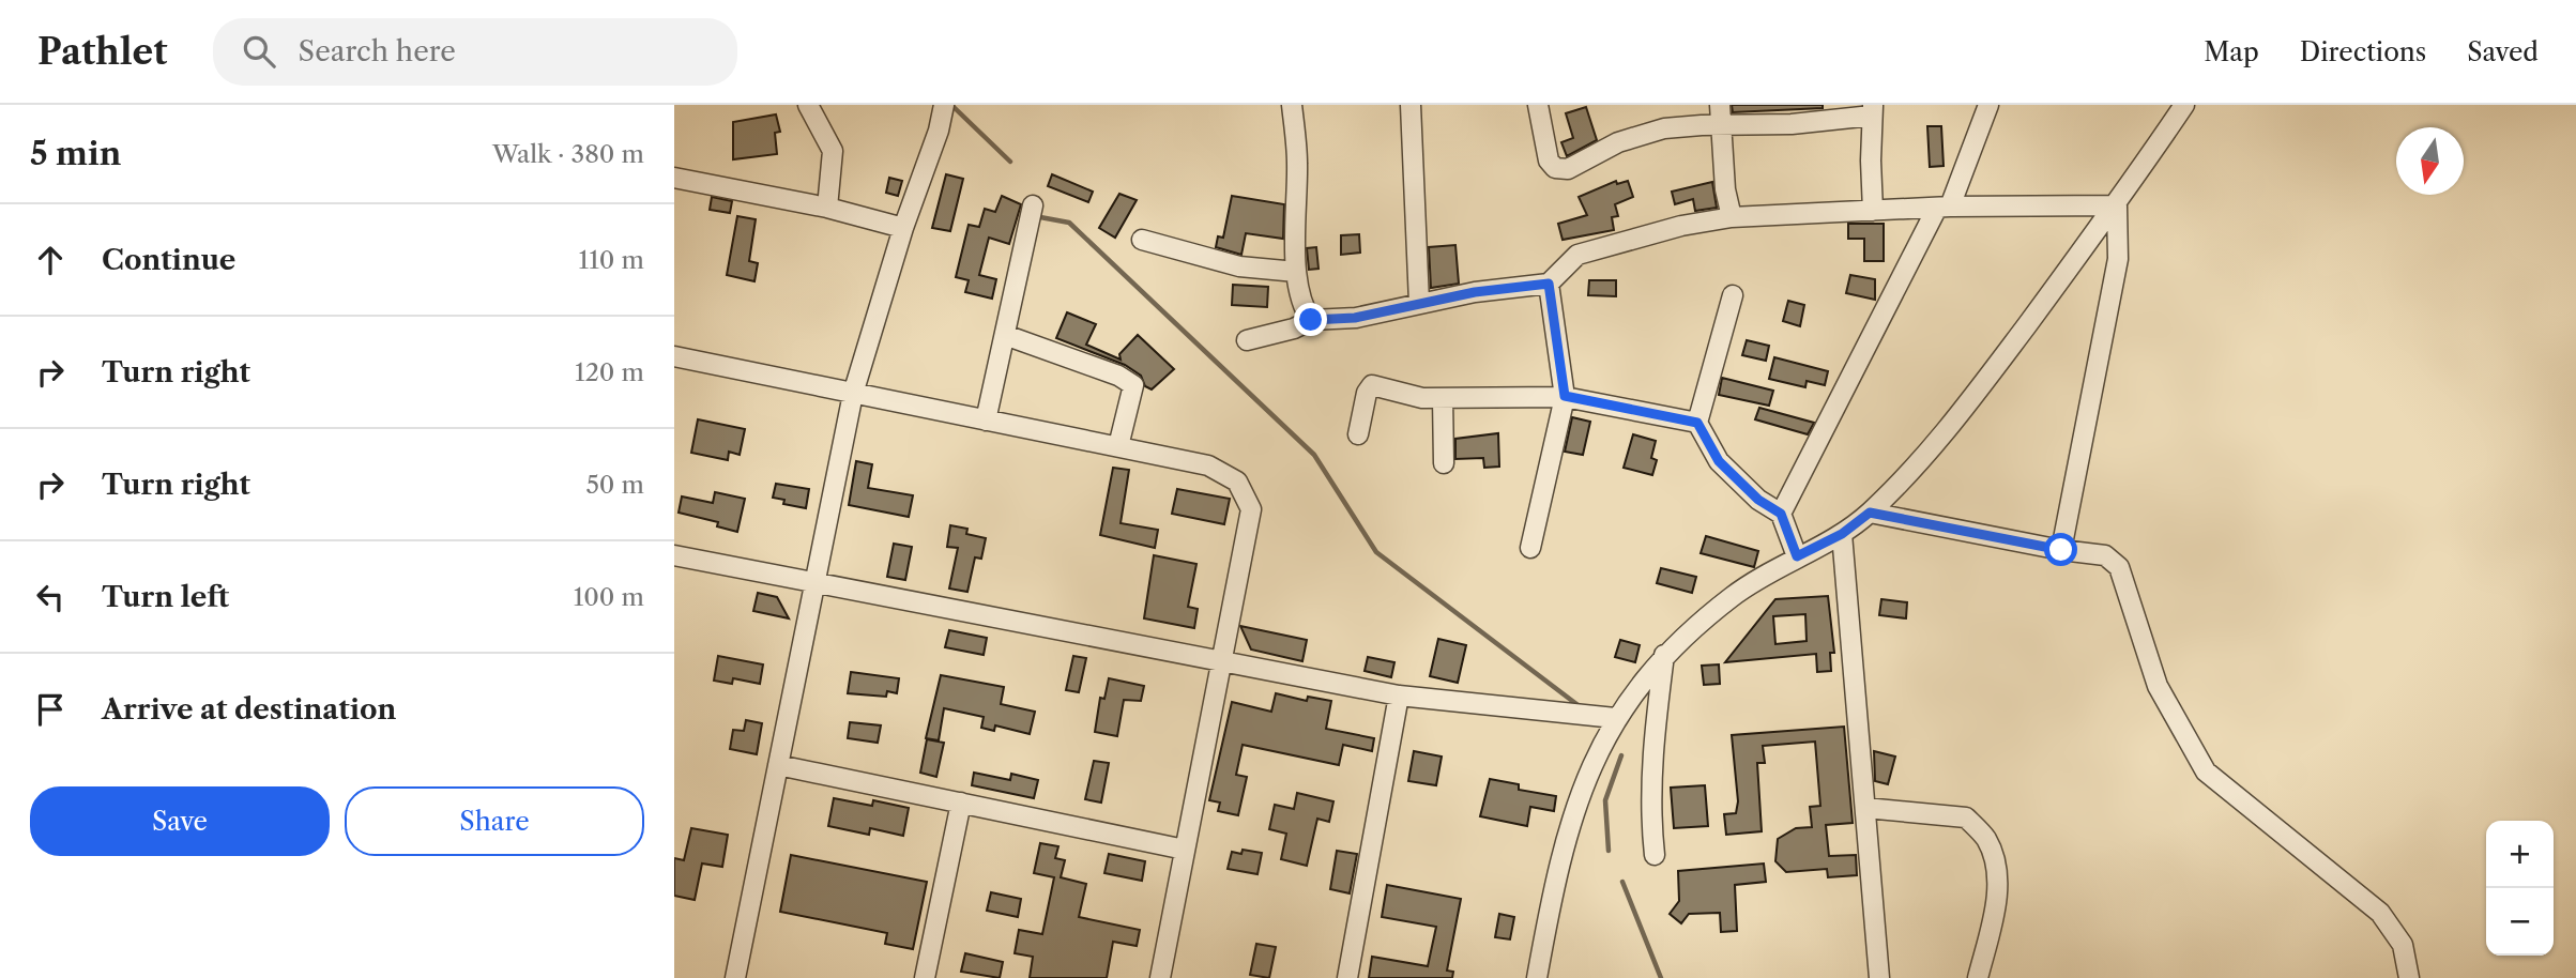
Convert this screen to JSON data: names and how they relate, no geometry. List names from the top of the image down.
{
  "north": "bottom",
  "page": {
    "header": "Pathlet",
    "search": "Search here",
    "nav": ["Map", "Directions", "Saved"],
    "heading": ["5 min", "Walk · 380 m"],
    "list": [
      ["Continue", "110 m"],
      ["Turn right", "120 m"],
      ["Turn right", "50 m"],
      ["Turn left", "100 m"],
      "Arrive at destination"
    ],
    "buttons": ["Save", "Share"],
    "map_buttons": ["+", "−"]
  }
}
